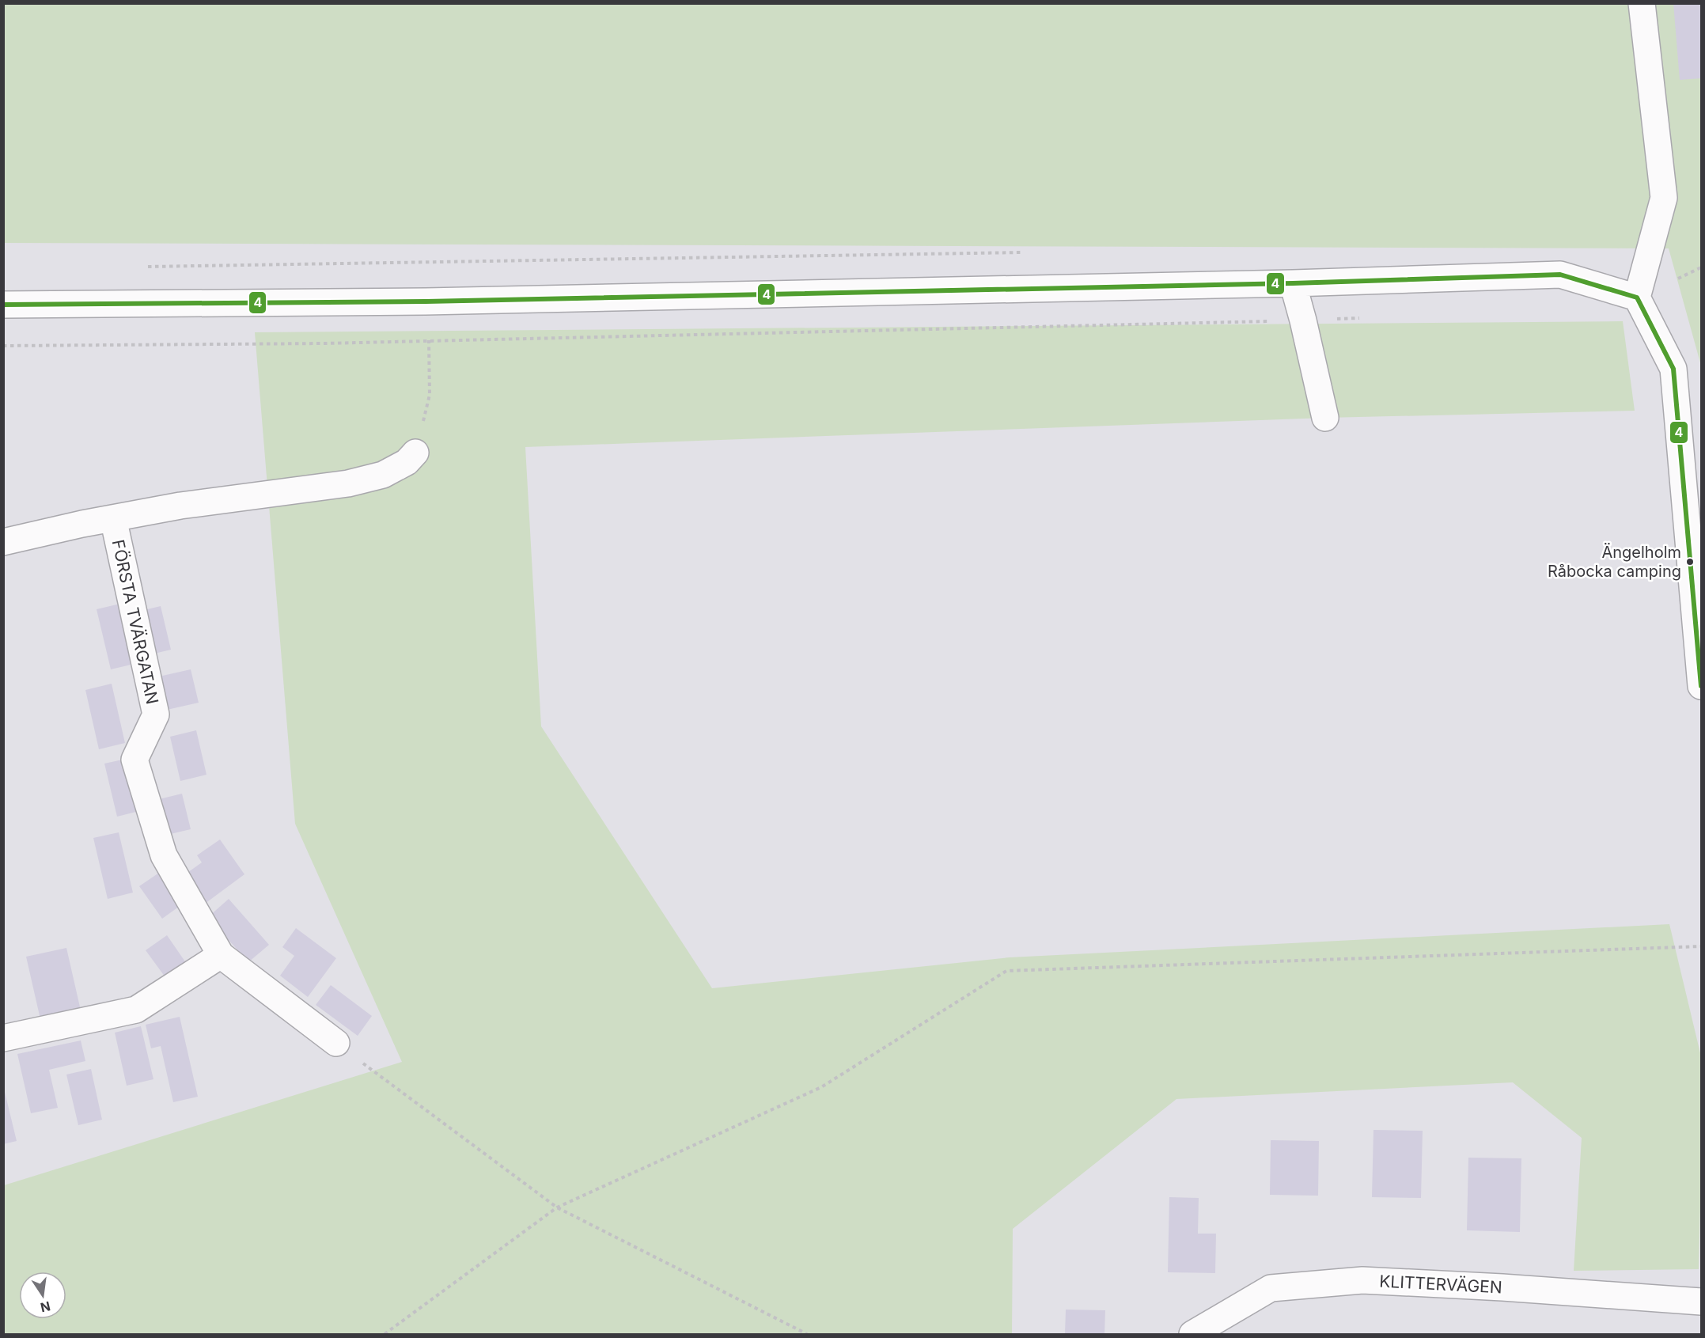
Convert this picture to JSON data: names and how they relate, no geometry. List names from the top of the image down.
{
  "streets": {
    "street": ["FÖRSTA TVÄRGATAN", "KLITTERVÄGEN"]
  },
  "places": ["Ängelholm Råbocka camping"],
  "lines": ["transit line 4"],
  "north": "bottom"
}
